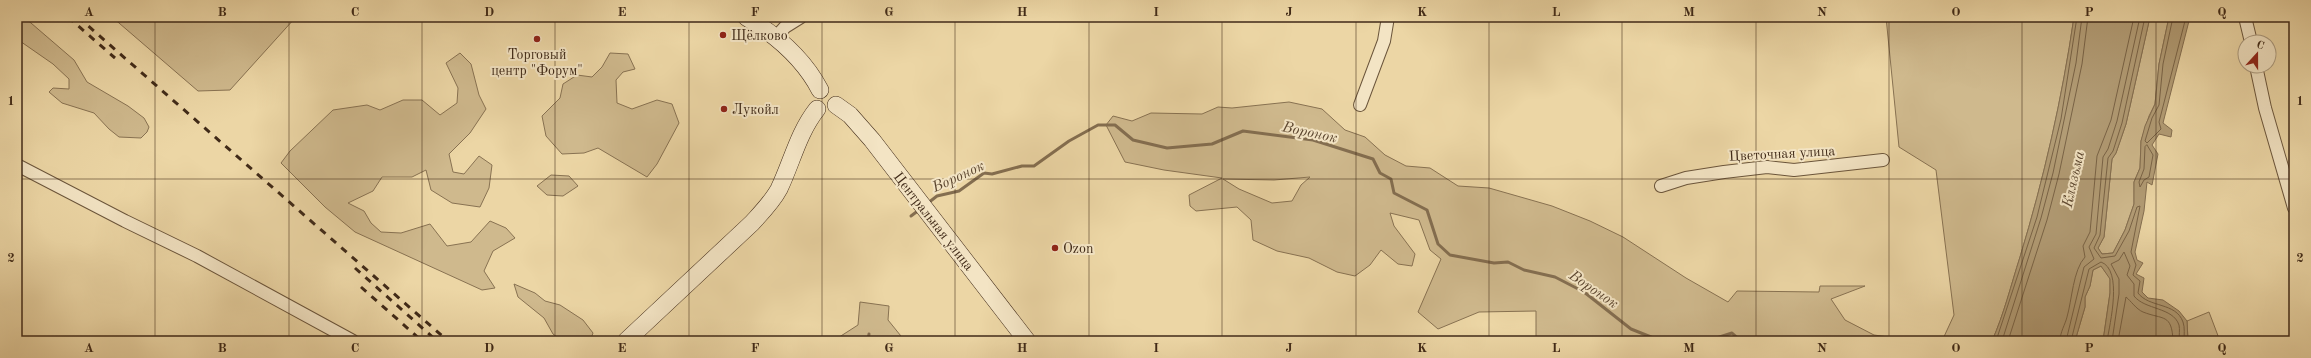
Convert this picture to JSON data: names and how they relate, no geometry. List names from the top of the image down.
{
  "streets": {
    "main road": ["Центральная улица"],
    "street": ["Цветочная улица"]
  },
  "water": ["Воронок", "Клязьма"],
  "places": [
    "Щёлково",
    "Торговый центр \"Форум\"",
    "Лукойл",
    "Ozon"
  ],
  "north": "top",
  "grid": {
    "columns": [
      "A",
      "B",
      "C",
      "D",
      "E",
      "F",
      "G",
      "H",
      "I",
      "J",
      "K",
      "L",
      "M",
      "N",
      "O",
      "P",
      "Q"
    ],
    "rows": ["1", "2"]
  }
}
